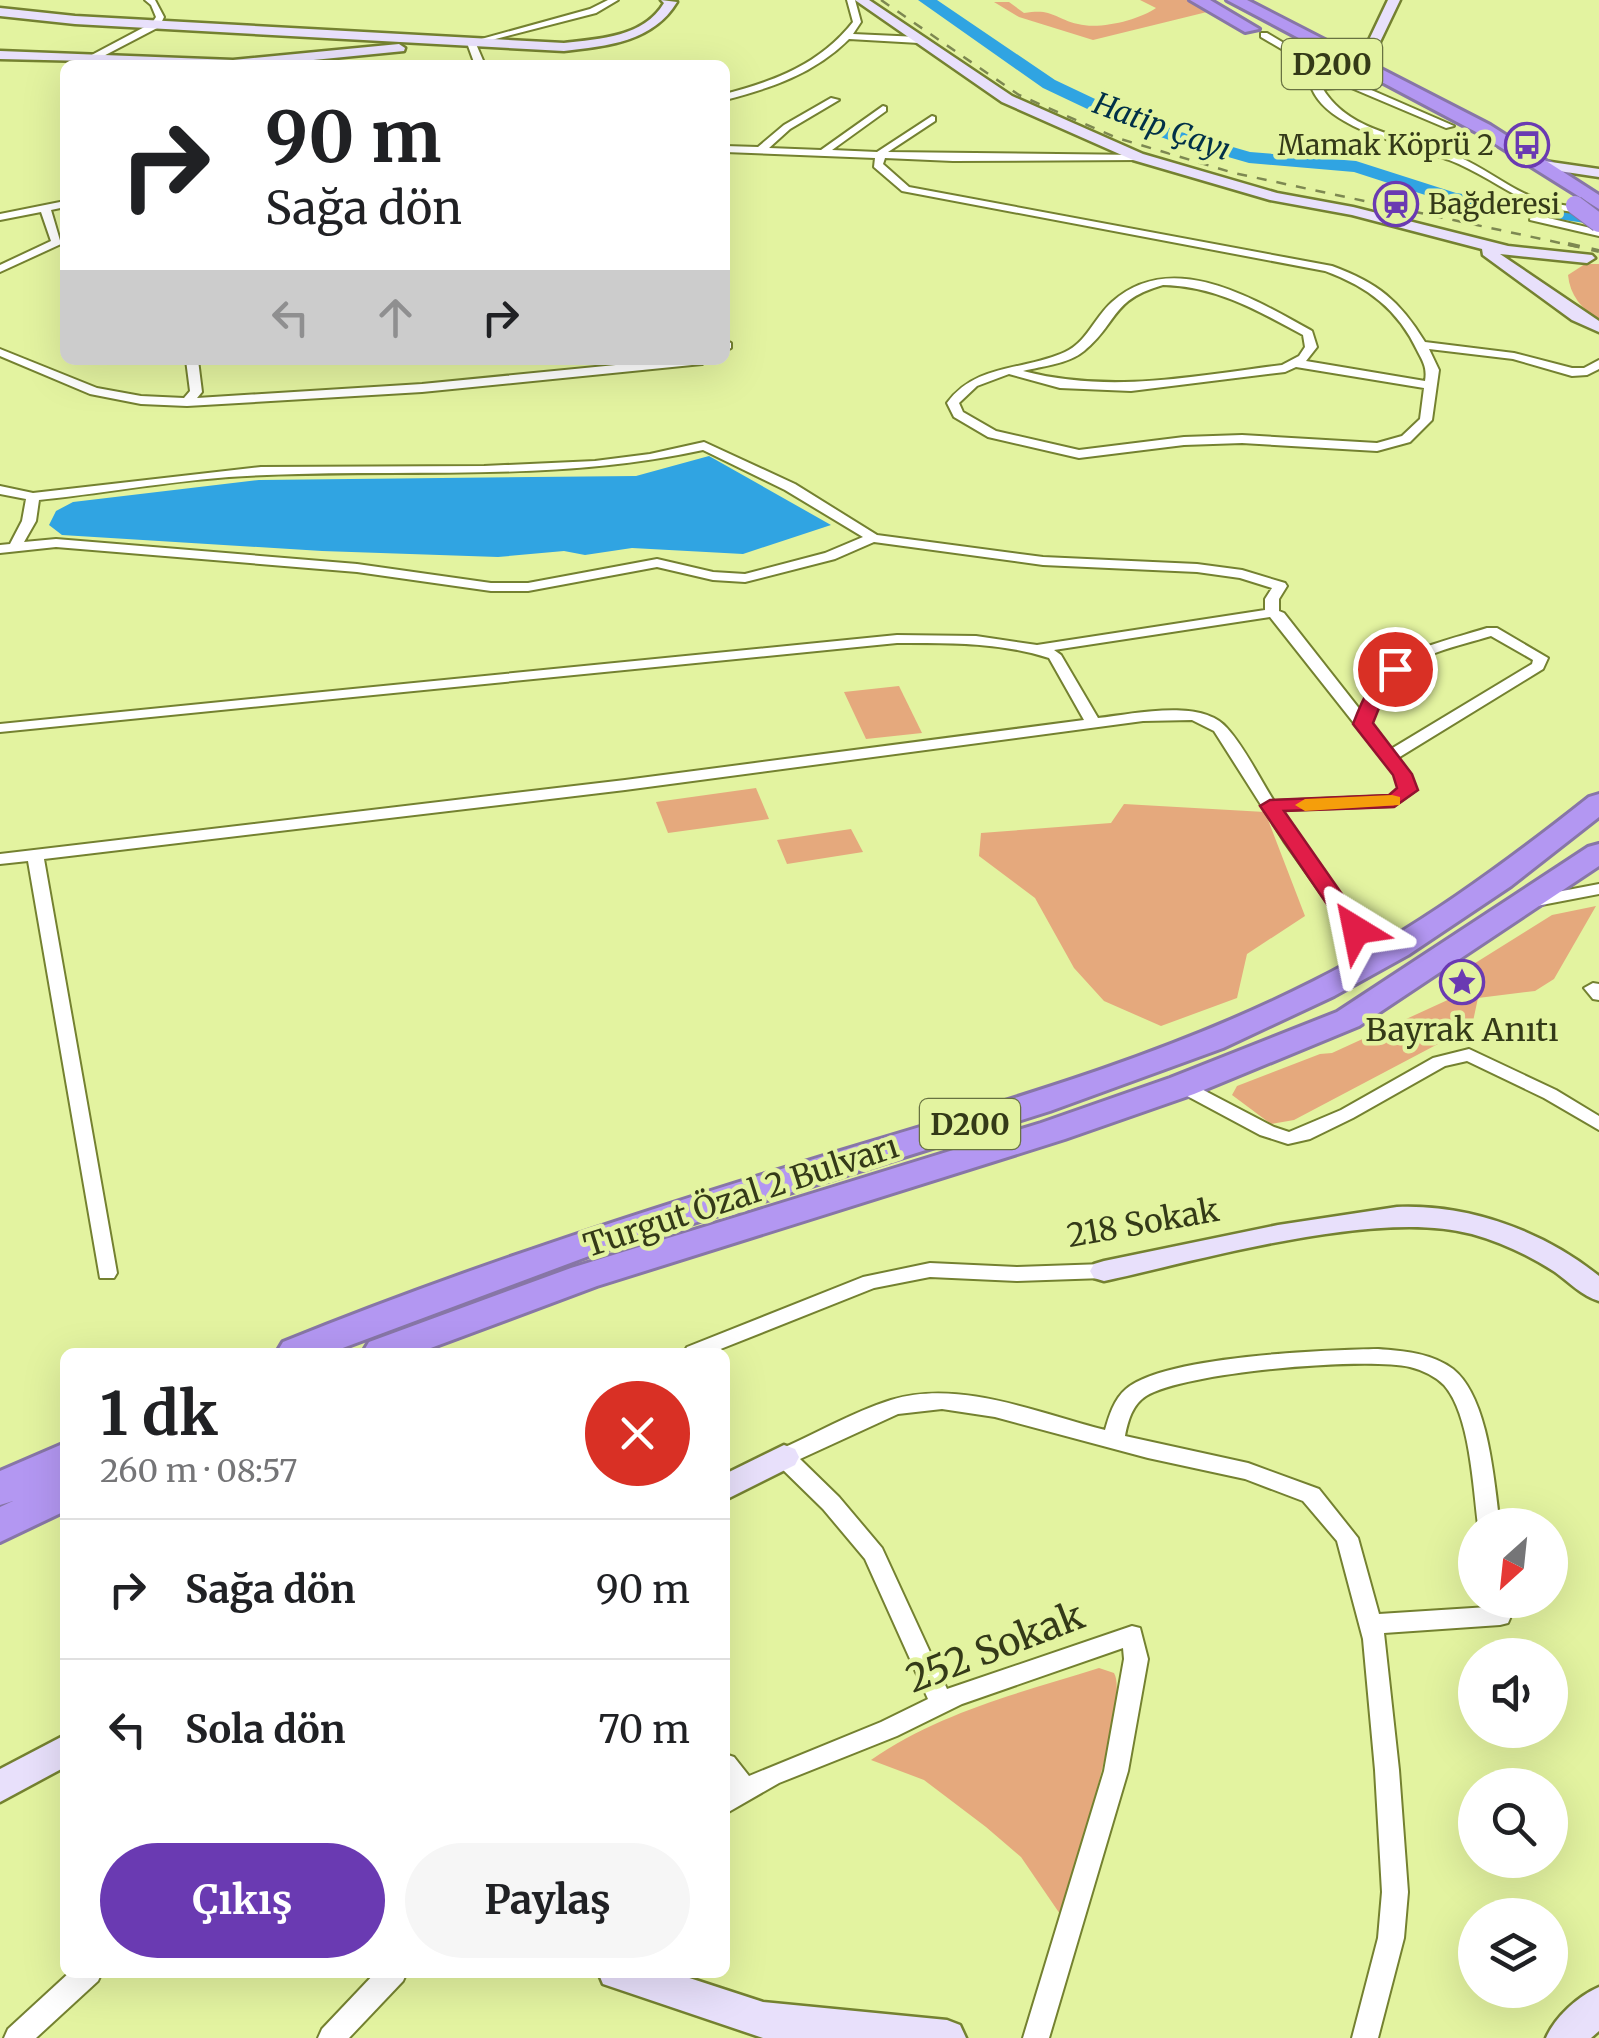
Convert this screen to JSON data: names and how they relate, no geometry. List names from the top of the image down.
{
  "streets": {
    "highway": ["D200", "Turgut Özal 2 Bulvarı"],
    "street": ["218 Sokak", "252 Sokak"]
  },
  "water": ["Hatip Çayı"],
  "places": {
    "bus stop": ["Mamak Köprü 2"],
    "station": ["Bağderesi"],
    "place": ["Bayrak Anıtı"]
  },
  "north": "bottom left",
  "page": {
    "turn": ["90 m", "Sağa dön"],
    "heading": ["1 dk", "260 m · 08:57"],
    "list": [
      {
        "name": "Sağa dön",
        "value": "90 m"
      },
      {
        "name": "Sola dön",
        "value": "70 m"
      }
    ],
    "buttons": ["Çıkış", "Paylaş"]
  }
}
